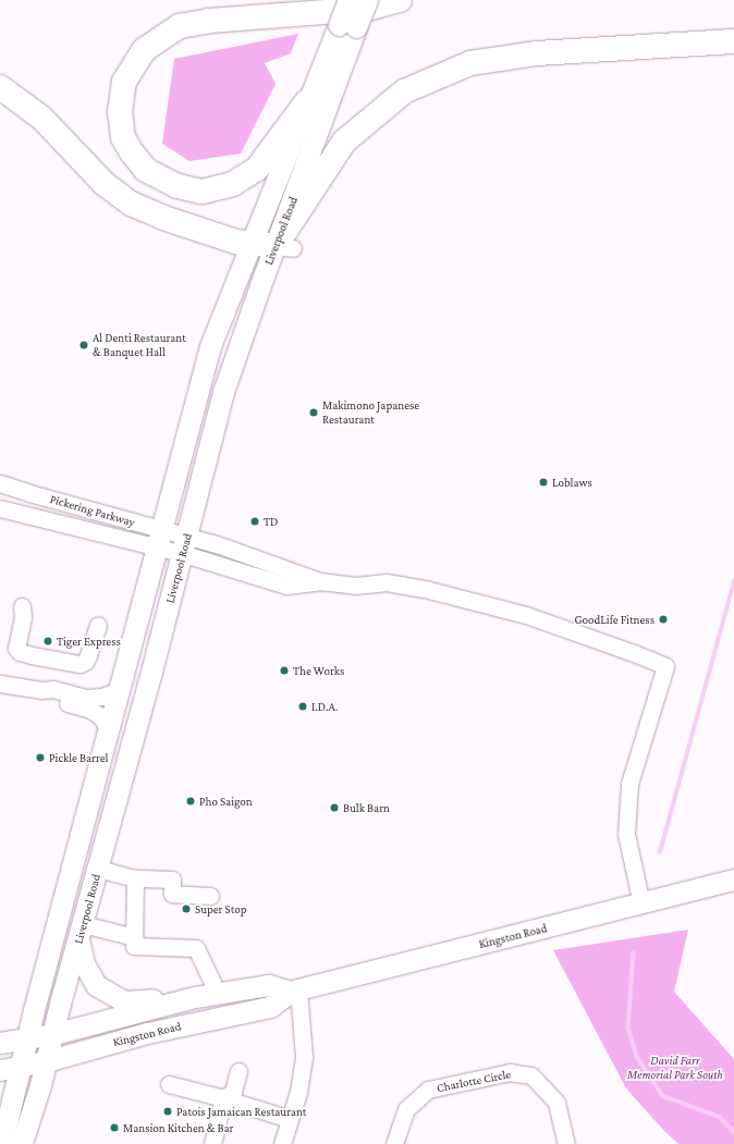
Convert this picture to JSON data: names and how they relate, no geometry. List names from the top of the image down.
{
  "streets": {
    "main road": ["Liverpool Road", "Kingston Road"],
    "street": ["Pickering Parkway", "Charlotte Circle"]
  },
  "crossings": [
    ["Liverpool Road", "Pickering Parkway"],
    ["Liverpool Road", "Kingston Road"],
    ["Pickering Parkway", "Kingston Road"]
  ],
  "parks": ["David Farr Memorial Park South"],
  "places": [
    "Al Denti Restaurant & Banquet Hall",
    "Makimono Japanese Restaurant",
    "Loblaws",
    "TD",
    "GoodLife Fitness",
    "Tiger Express",
    "The Works",
    "I.D.A.",
    "Pickle Barrel",
    "Pho Saigon",
    "Bulk Barn",
    "Super Stop",
    "Patois Jamaican Restaurant",
    "Mansion Kitchen & Bar"
  ]
}
